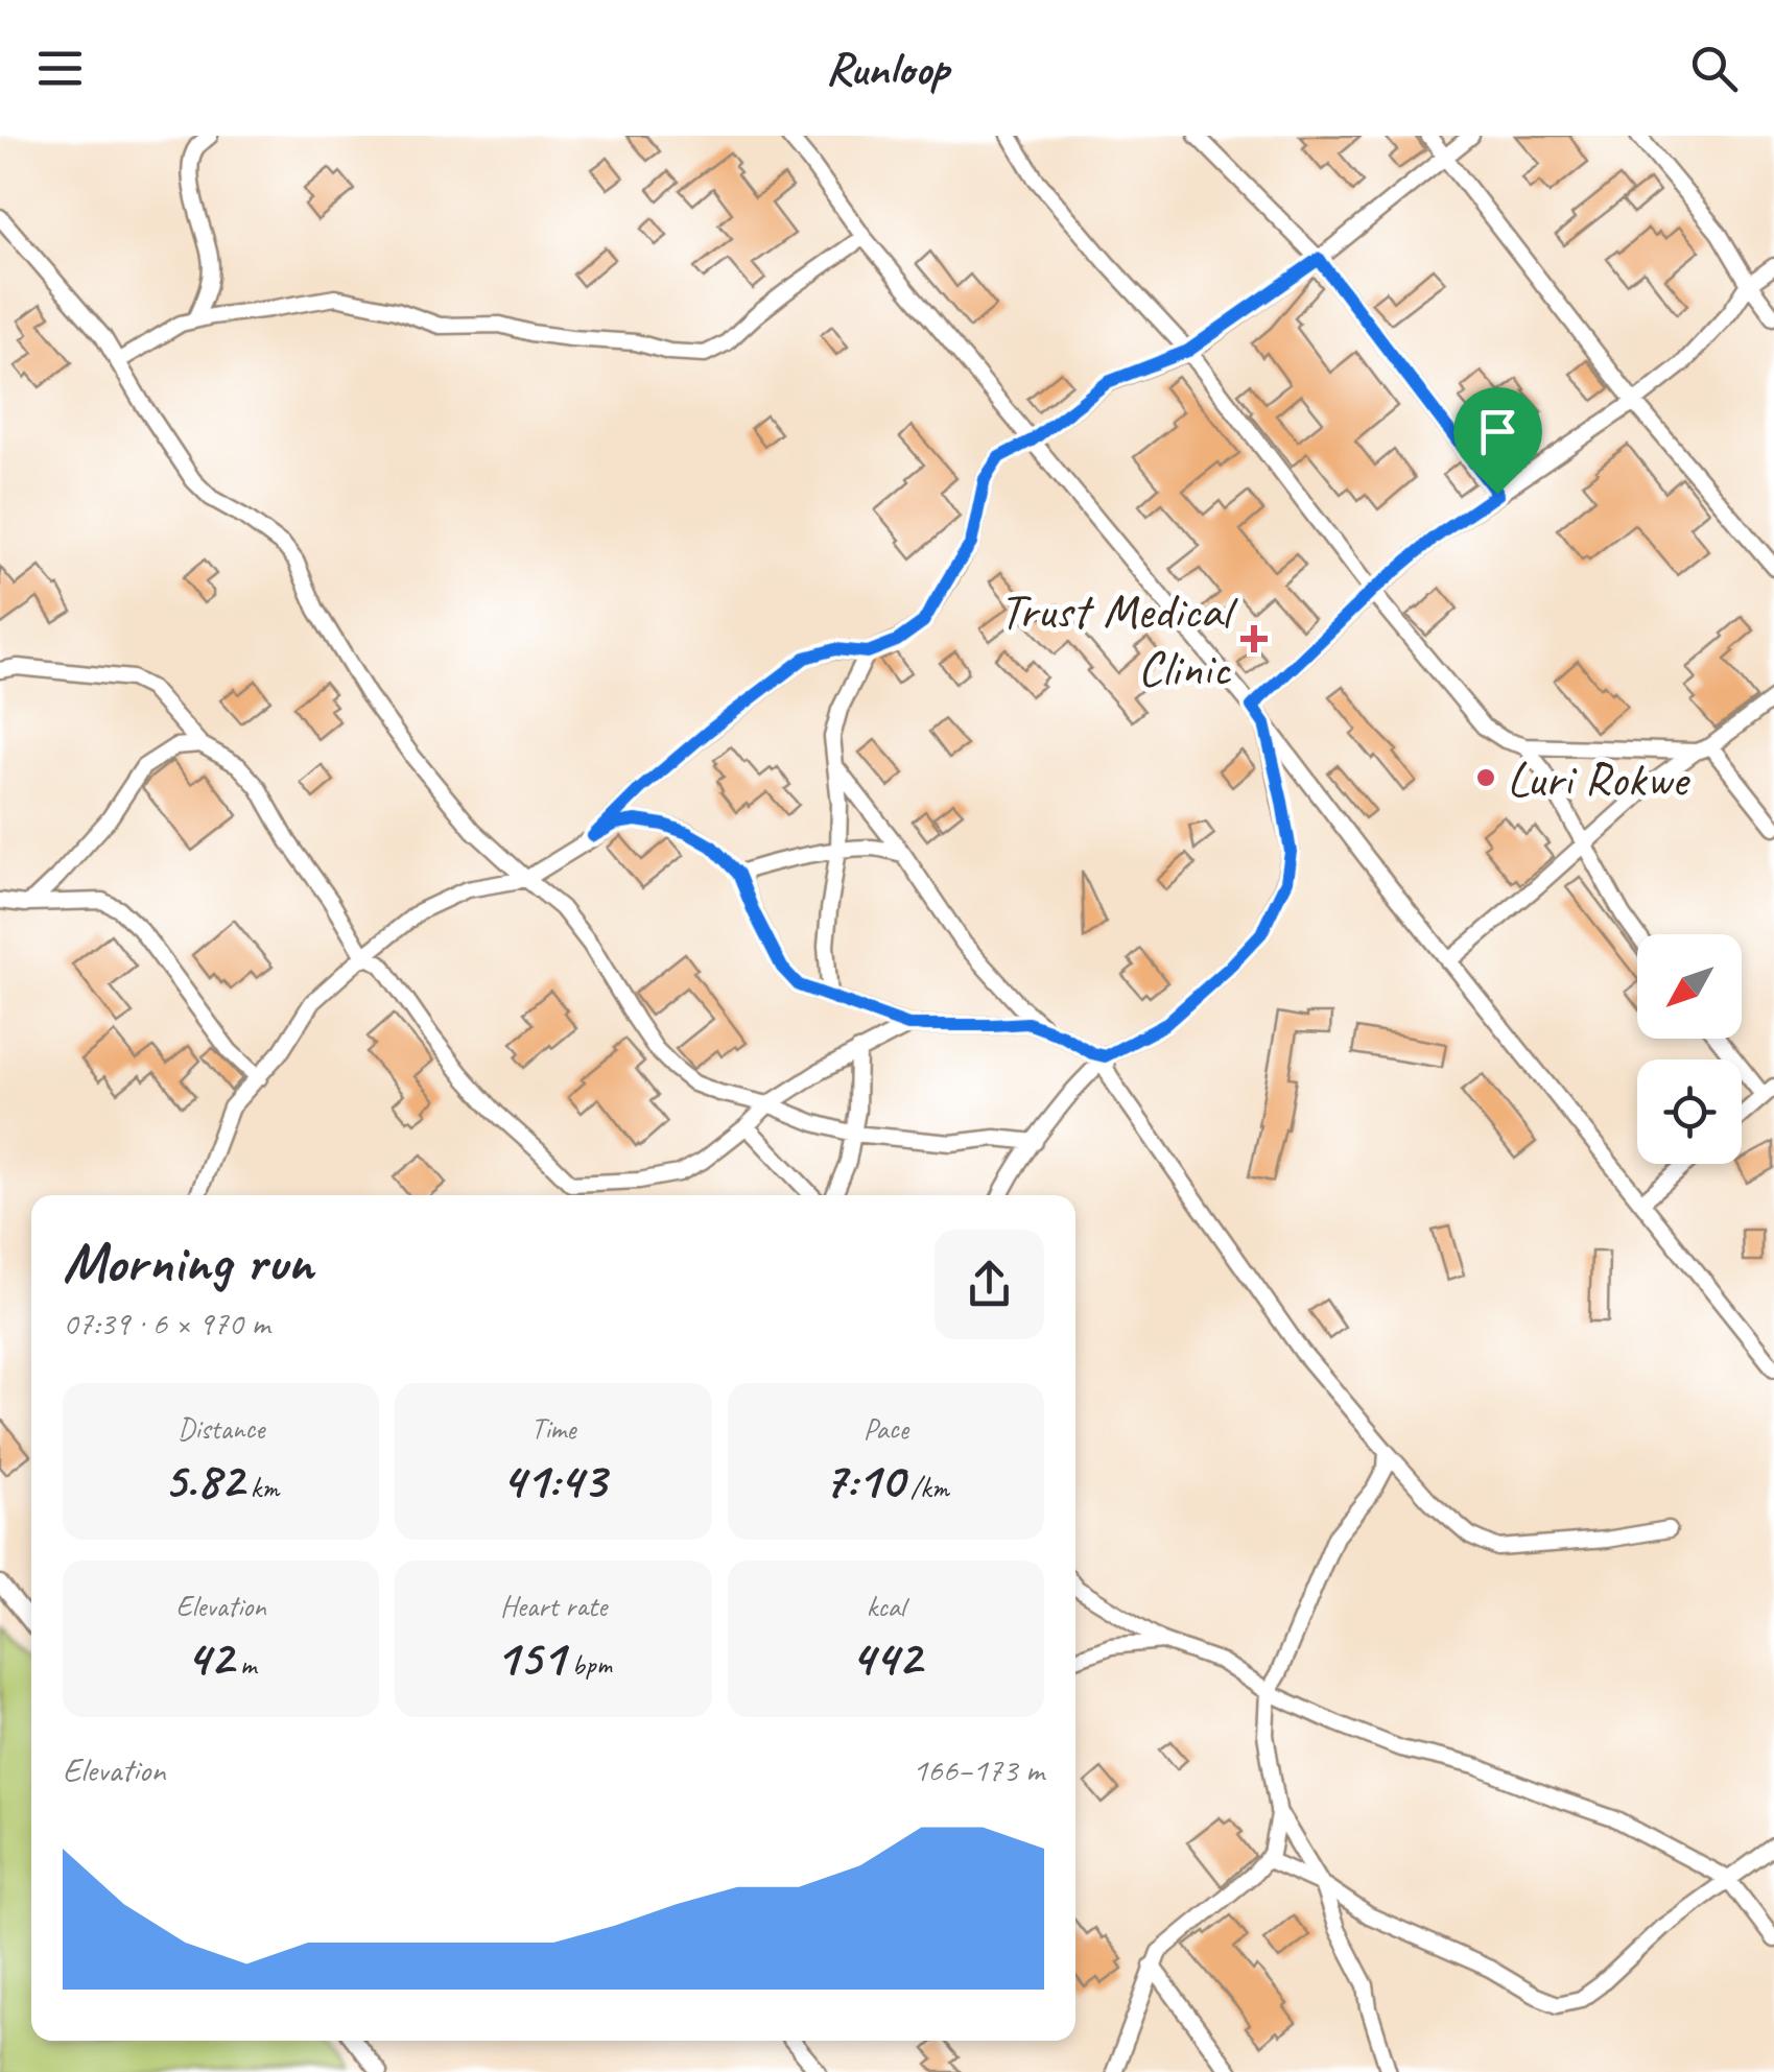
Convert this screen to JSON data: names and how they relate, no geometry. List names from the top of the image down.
{
  "places": {
    "health": ["Trust Medical Clinic"],
    "other": ["Luri Rokwe"]
  },
  "north": "bottom left",
  "page": {
    "header": "Runloop",
    "heading": ["Morning run", "07:39 · 6 × 970 m"],
    "stats": [
      ["Distance", "5.82 km"],
      ["Time", "41:43"],
      ["Pace", "7:10 /km"],
      ["Elevation", "42 m"],
      ["Heart rate", "151 bpm"],
      ["kcal", "442"]
    ],
    "chart": ["Elevation", "166–173 m"]
  }
}
